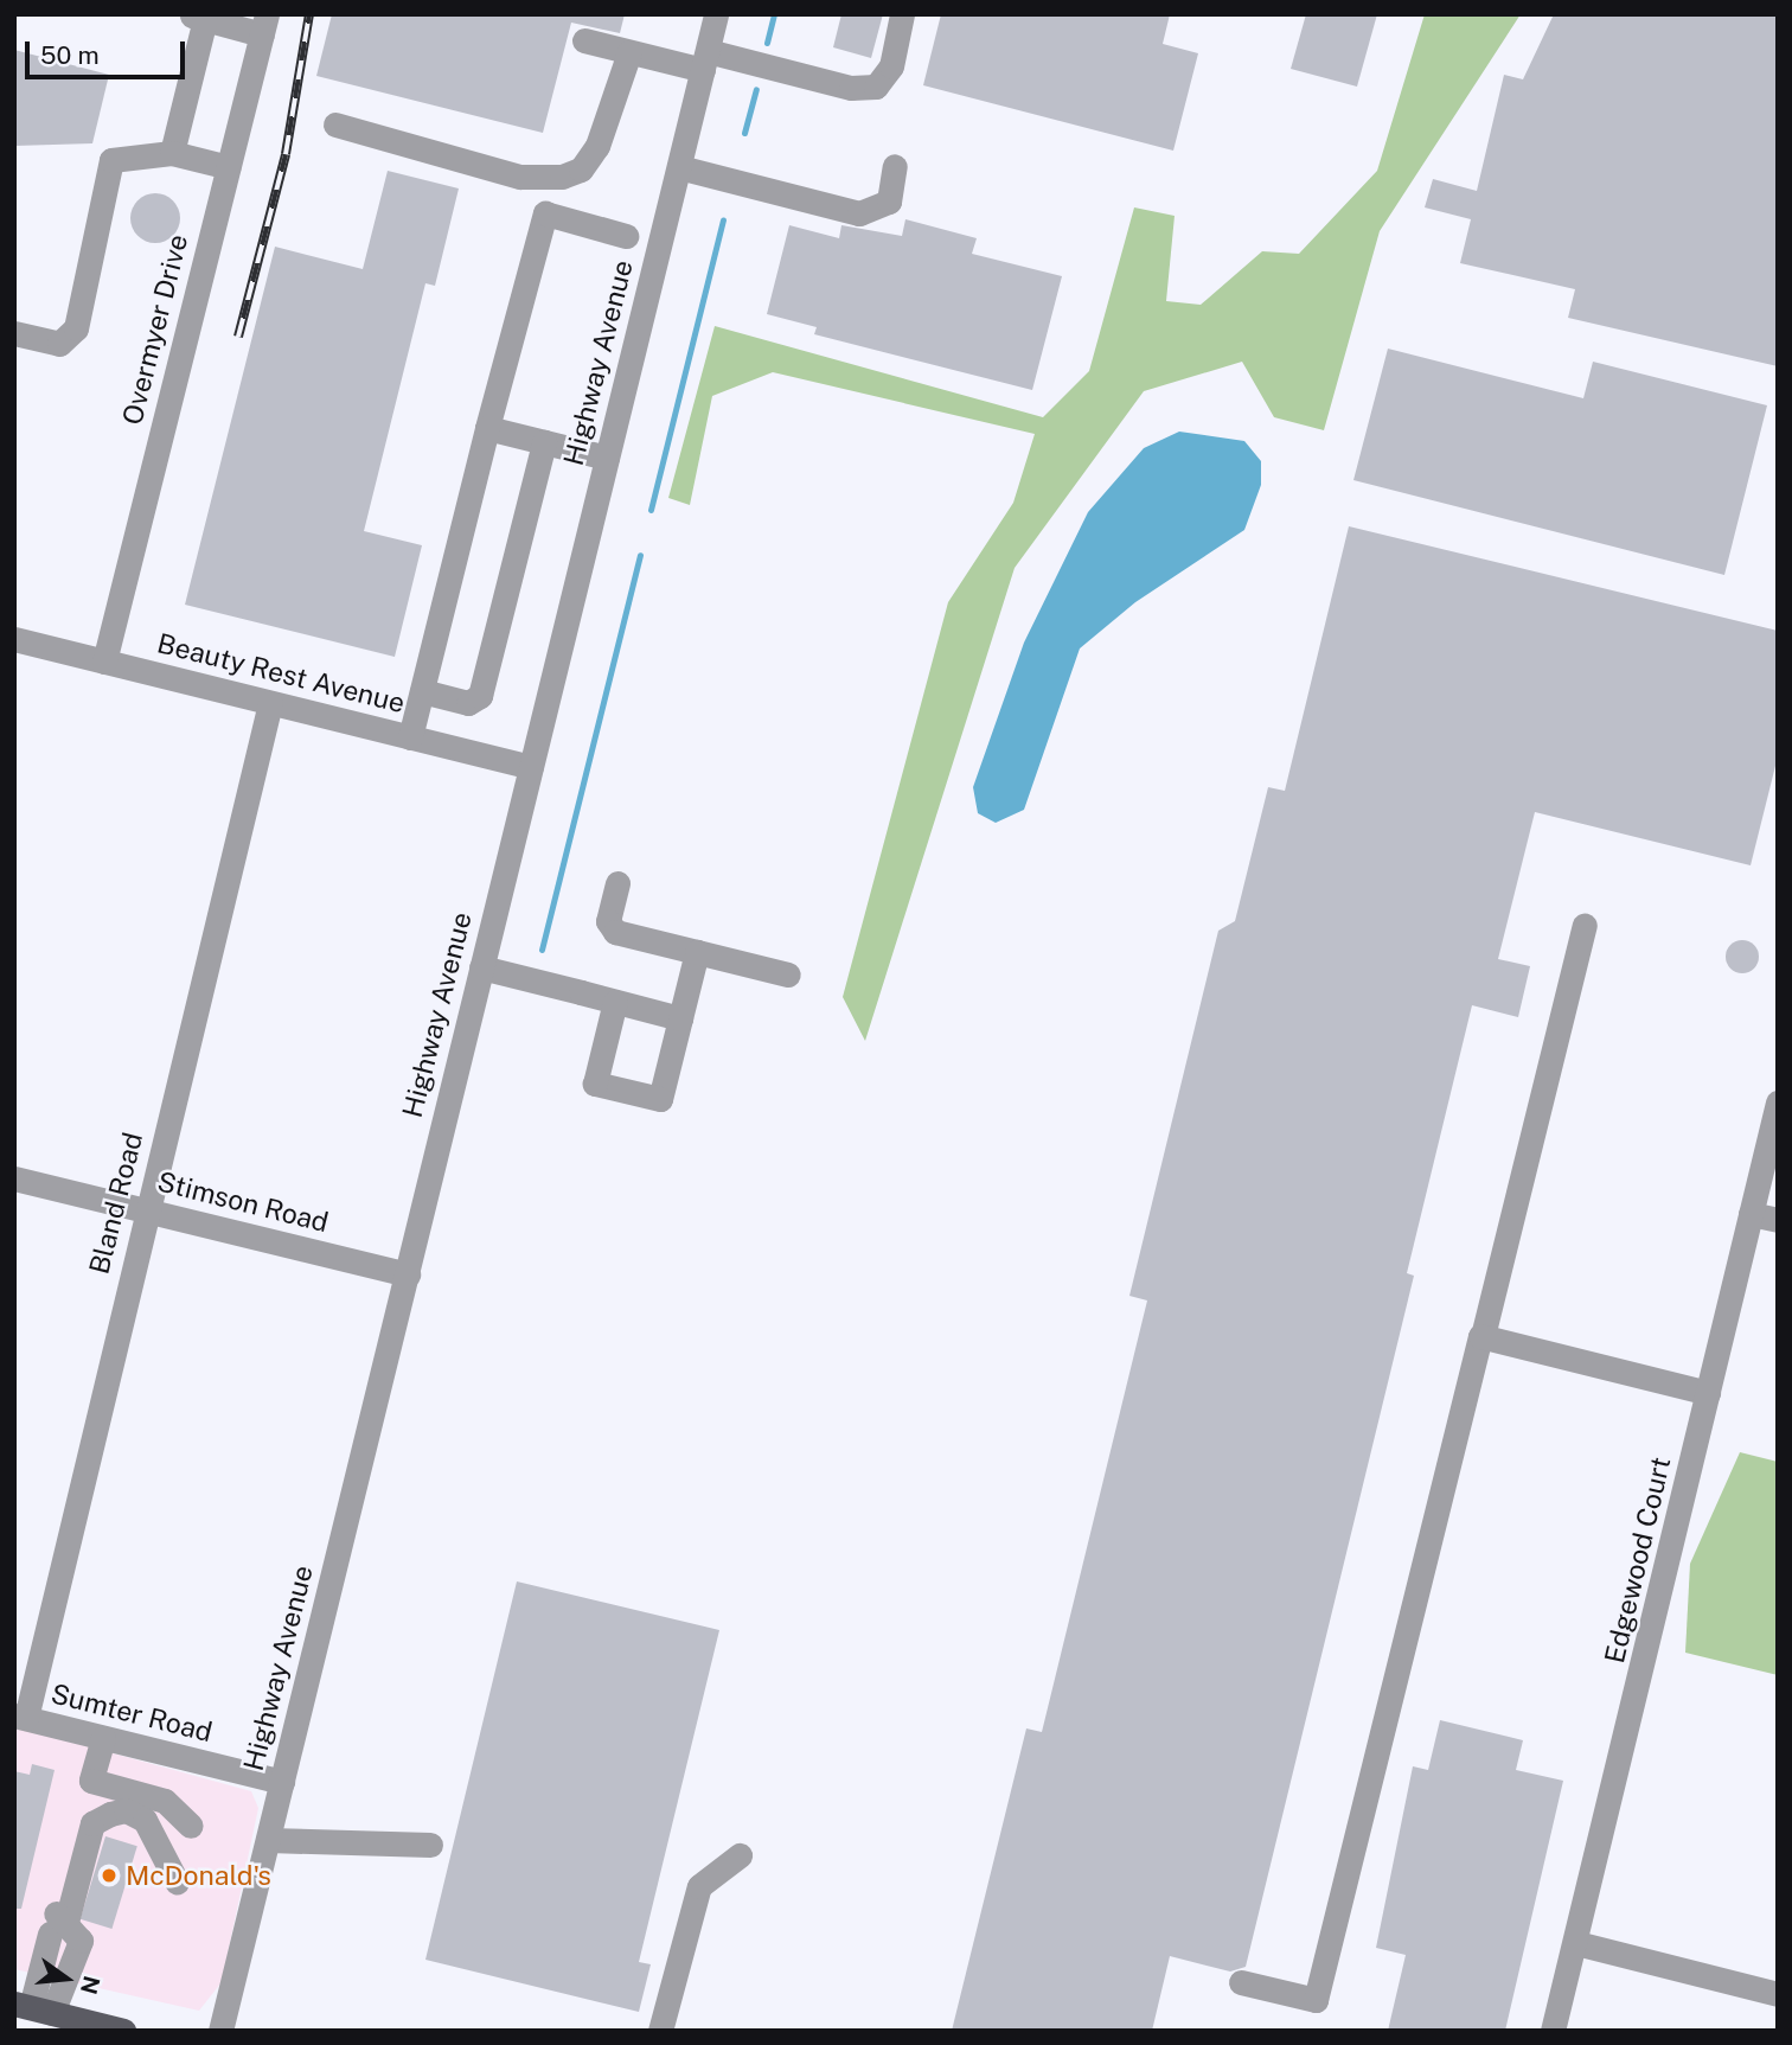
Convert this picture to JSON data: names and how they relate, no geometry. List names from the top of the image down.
{
  "streets": {
    "street": [
      "Overmyer Drive",
      "Highway Avenue",
      "Beauty Rest Avenue",
      "Stimson Road",
      "Bland Road",
      "Edgewood Court",
      "Sumter Road"
    ]
  },
  "crossings": [
    ["Overmyer Drive", "Beauty Rest Avenue"],
    ["Highway Avenue", "Beauty Rest Avenue"],
    ["Highway Avenue", "Stimson Road"],
    ["Highway Avenue", "Sumter Road"],
    ["Beauty Rest Avenue", "Bland Road"],
    ["Stimson Road", "Bland Road"],
    ["Bland Road", "Sumter Road"]
  ],
  "places": ["McDonald's"],
  "scale_bar": "50 m",
  "north": "right"
}
